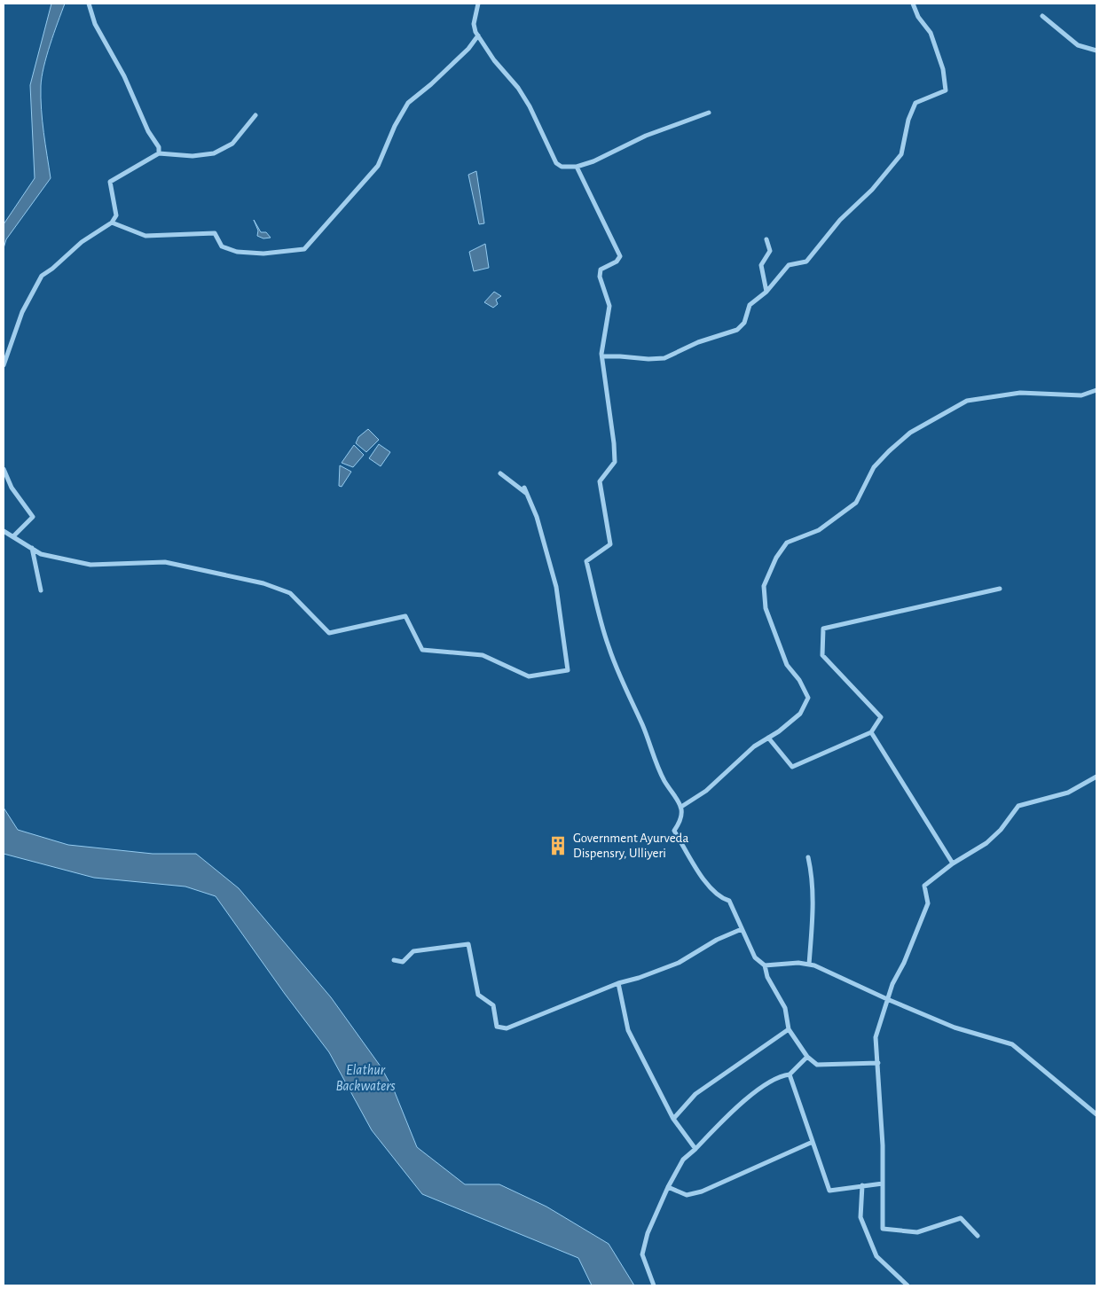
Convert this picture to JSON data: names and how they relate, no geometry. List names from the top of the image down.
{
  "water": ["Elathur Backwaters"],
  "places": {
    "building": ["Government Ayurveda Dispensry, Ulliyeri"]
  }
}
